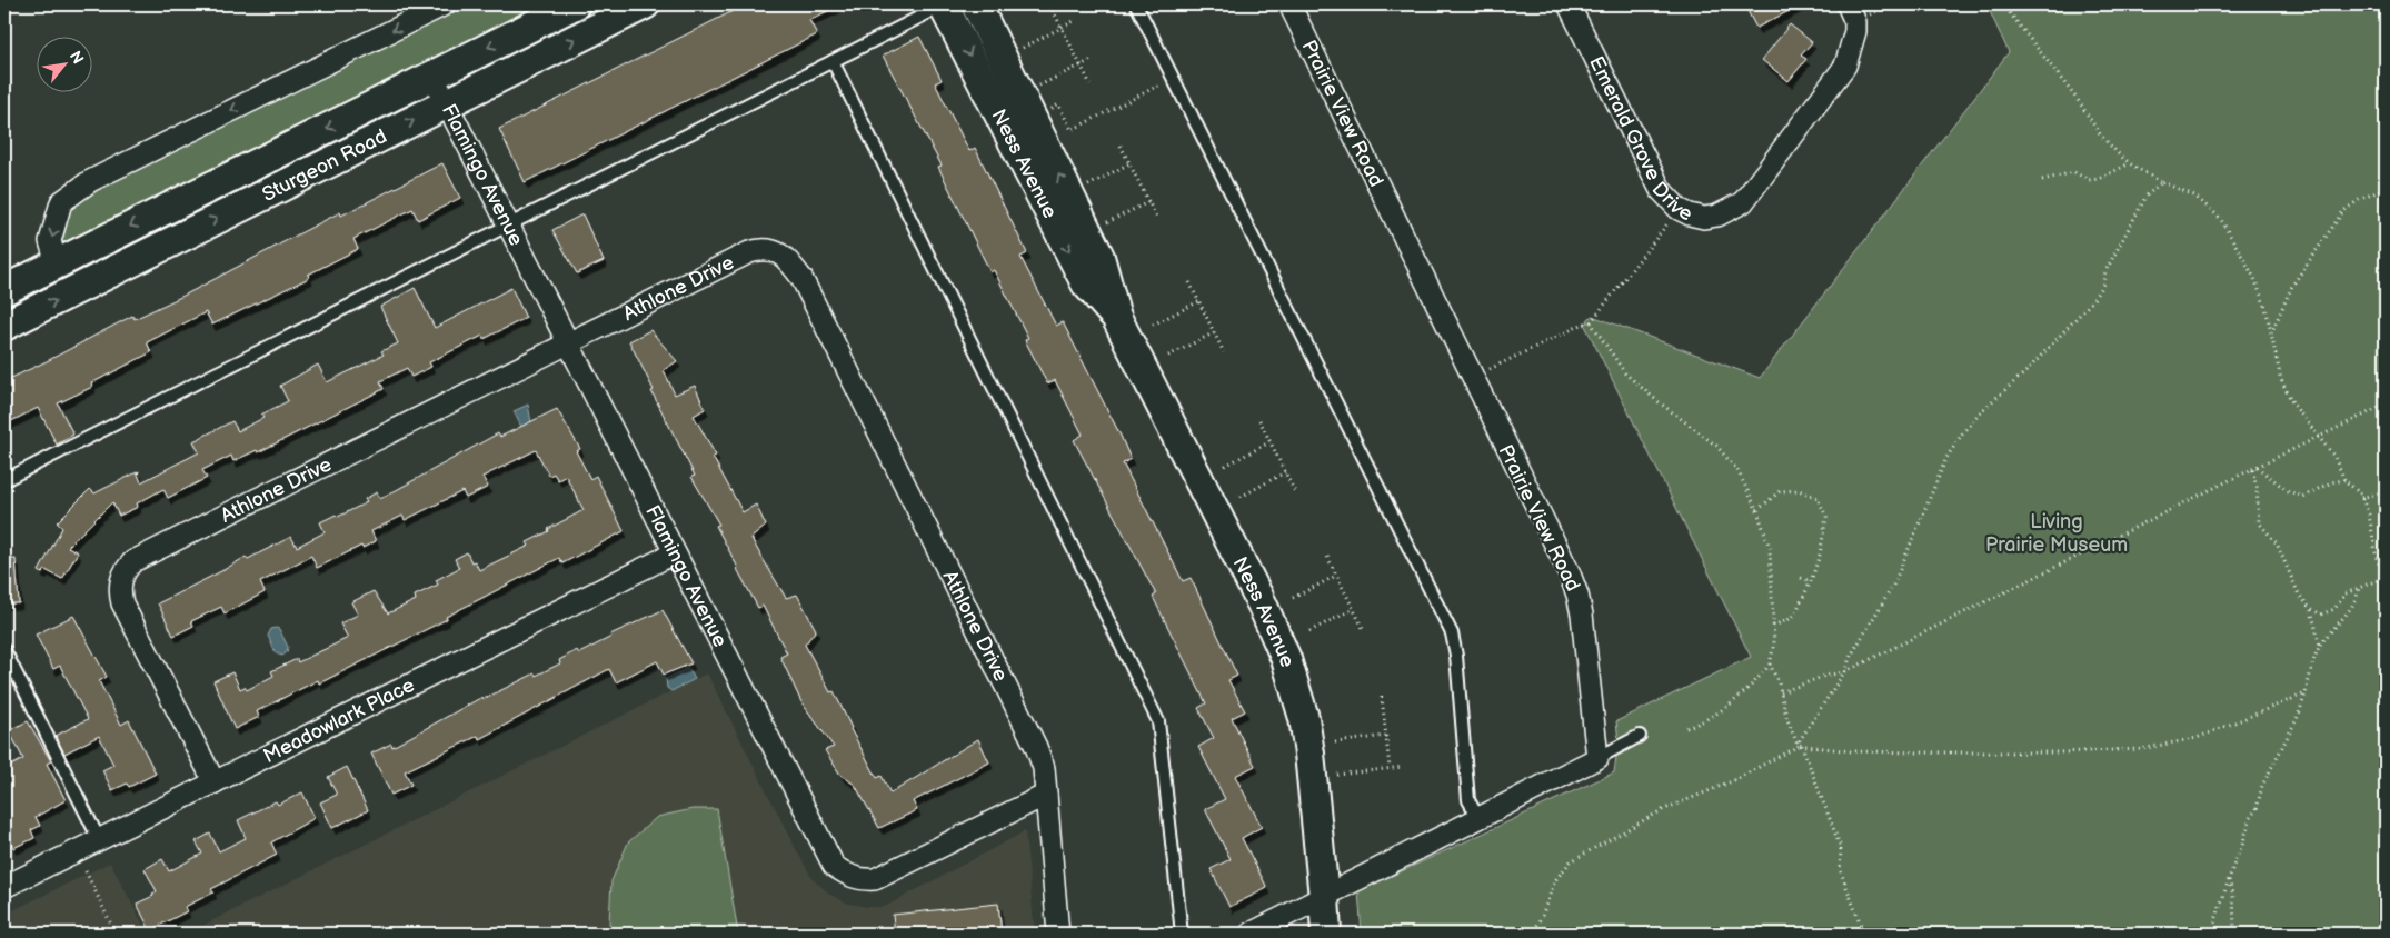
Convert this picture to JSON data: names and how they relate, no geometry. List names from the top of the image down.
{
  "streets": {
    "main road": ["Ness Avenue", "Sturgeon Road"],
    "street": [
      "Prairie View Road",
      "Emerald Grove Drive",
      "Flamingo Avenue",
      "Athlone Drive",
      "Meadowlark Place"
    ]
  },
  "crossings": [
    ["Sturgeon Road", "Flamingo Avenue"],
    ["Flamingo Avenue", "Athlone Drive"],
    ["Flamingo Avenue", "Meadowlark Place"],
    ["Athlone Drive", "Meadowlark Place"]
  ],
  "parks": ["Living Prairie Museum"],
  "north": "top right"
}
